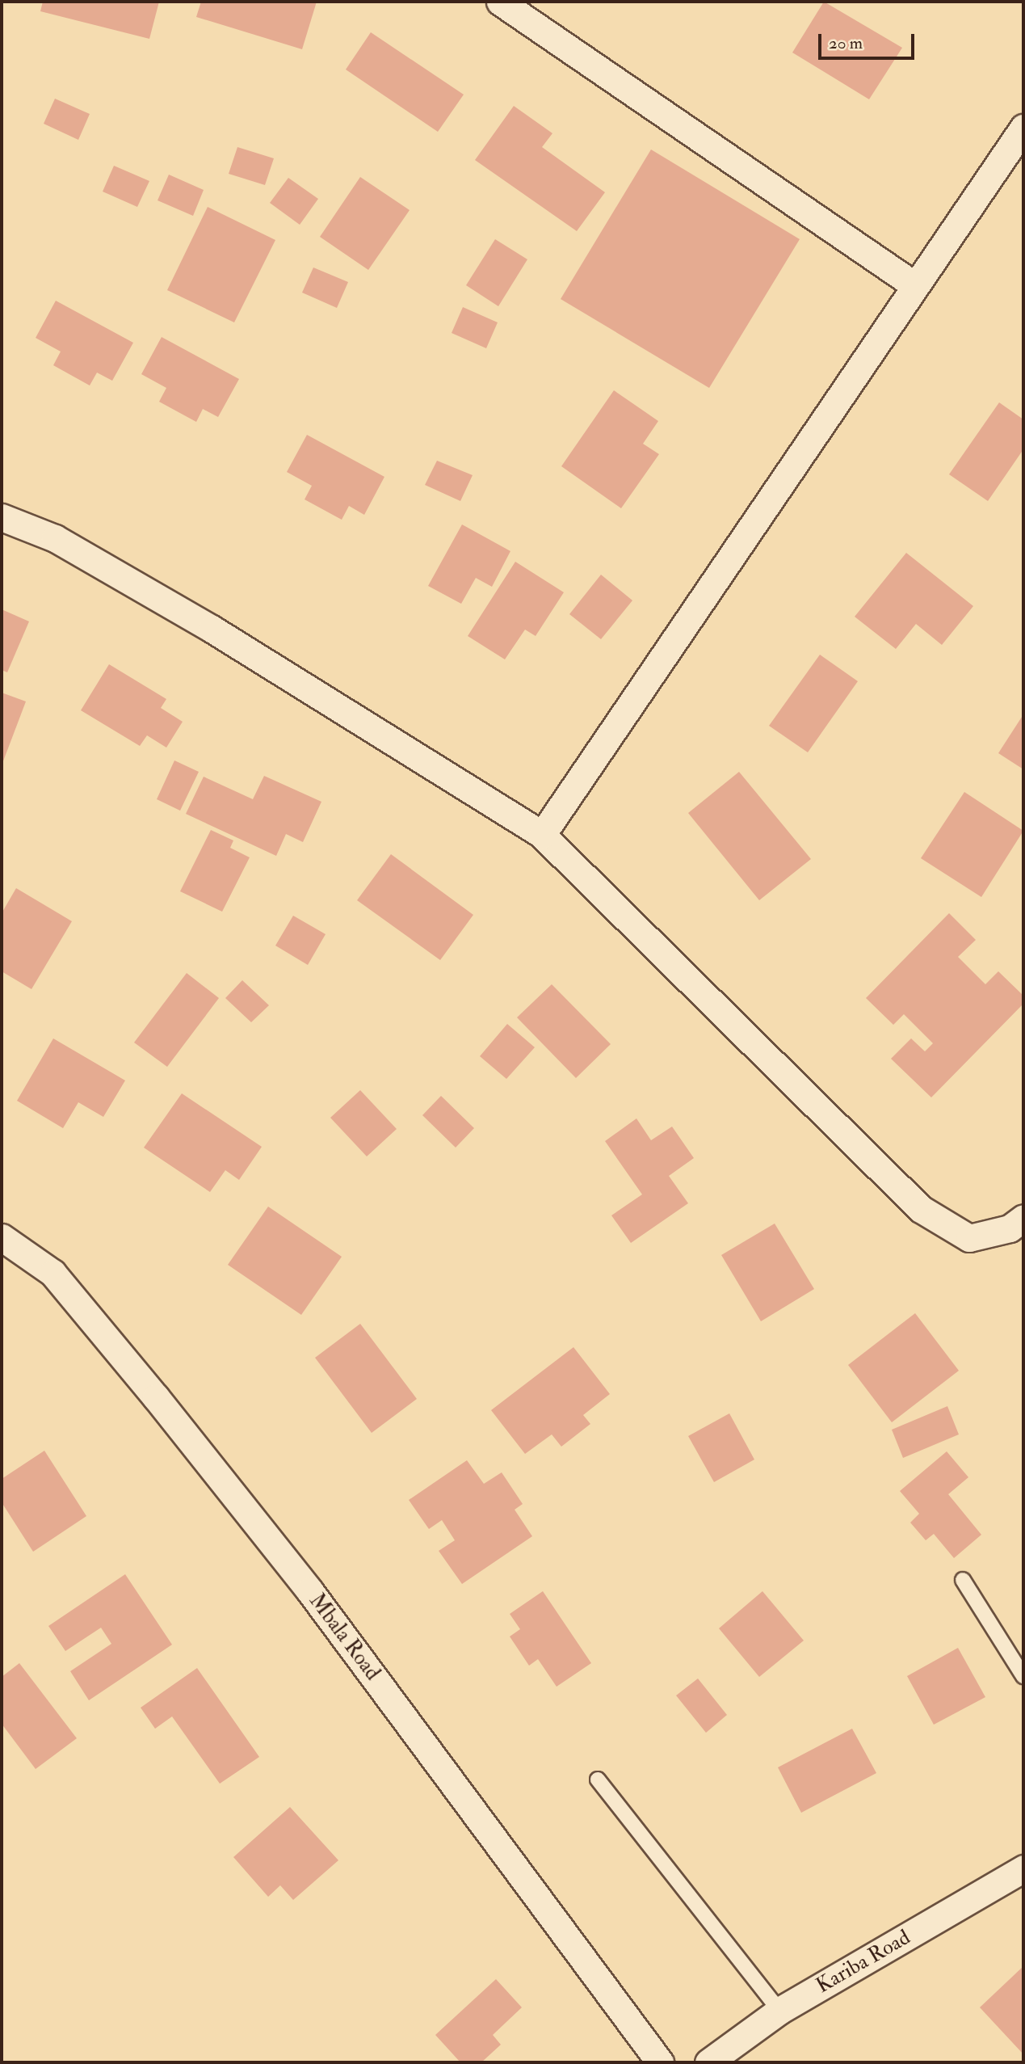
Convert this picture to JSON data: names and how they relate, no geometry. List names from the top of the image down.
{
  "streets": {
    "street": ["Mbala Road", "Kariba Road"]
  },
  "scale_bar": "20 m"
}
